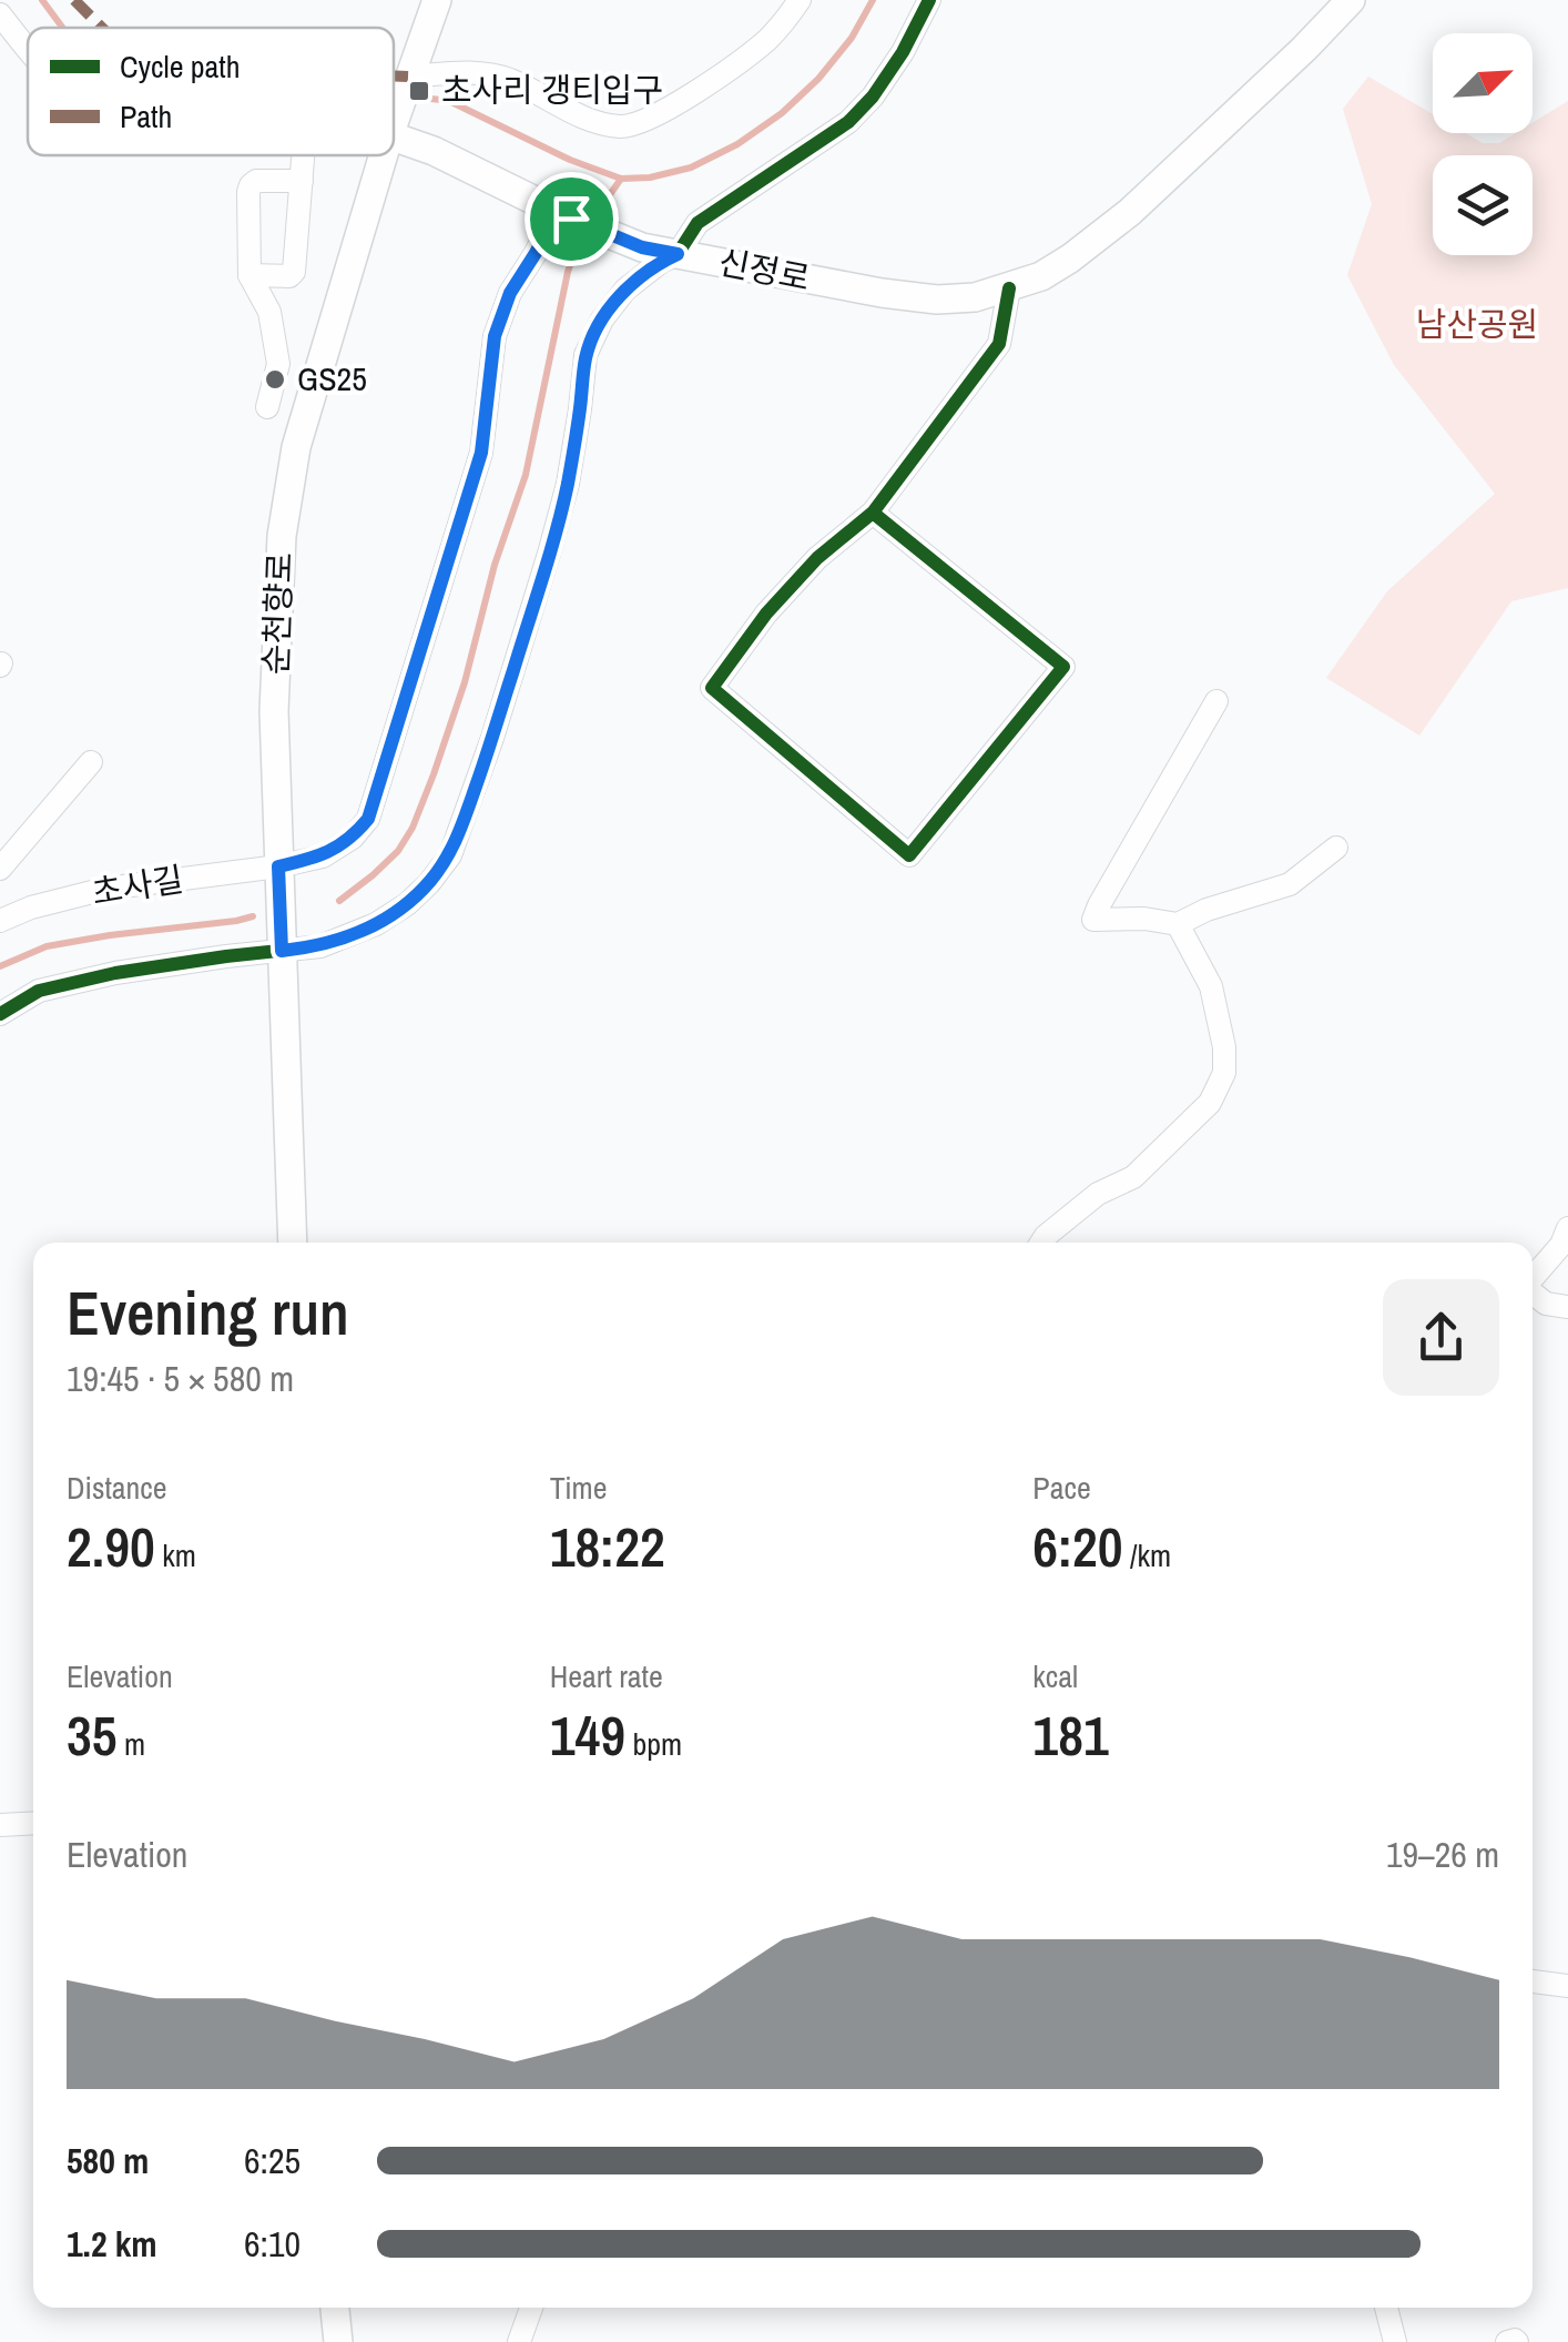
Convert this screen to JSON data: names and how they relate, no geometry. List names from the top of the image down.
{
  "streets": {
    "main road": ["신정로", "순천향로"],
    "street": ["초사길"]
  },
  "crossings": [
    ["신정로", "초사길"],
    ["순천향로", "초사길"]
  ],
  "parks": ["남산공원"],
  "places": {
    "transit": ["초사리 갱티입구"],
    "other": ["GS25"]
  },
  "legend": ["Cycle path", "Path"],
  "north": "top right",
  "page": {
    "heading": ["Evening run", "19:45 · 5 × 580 m"],
    "stats": [
      ["Distance", "2.90 km"],
      ["Time", "18:22"],
      ["Pace", "6:20 /km"],
      ["Elevation", "35 m"],
      ["Heart rate", "149 bpm"],
      ["kcal", "181"]
    ],
    "chart": ["Elevation", "19–26 m"],
    "list": [
      {
        "name": "580 m",
        "note": "6:25"
      },
      {
        "name": "1.2 km",
        "note": "6:10"
      }
    ]
  }
}
